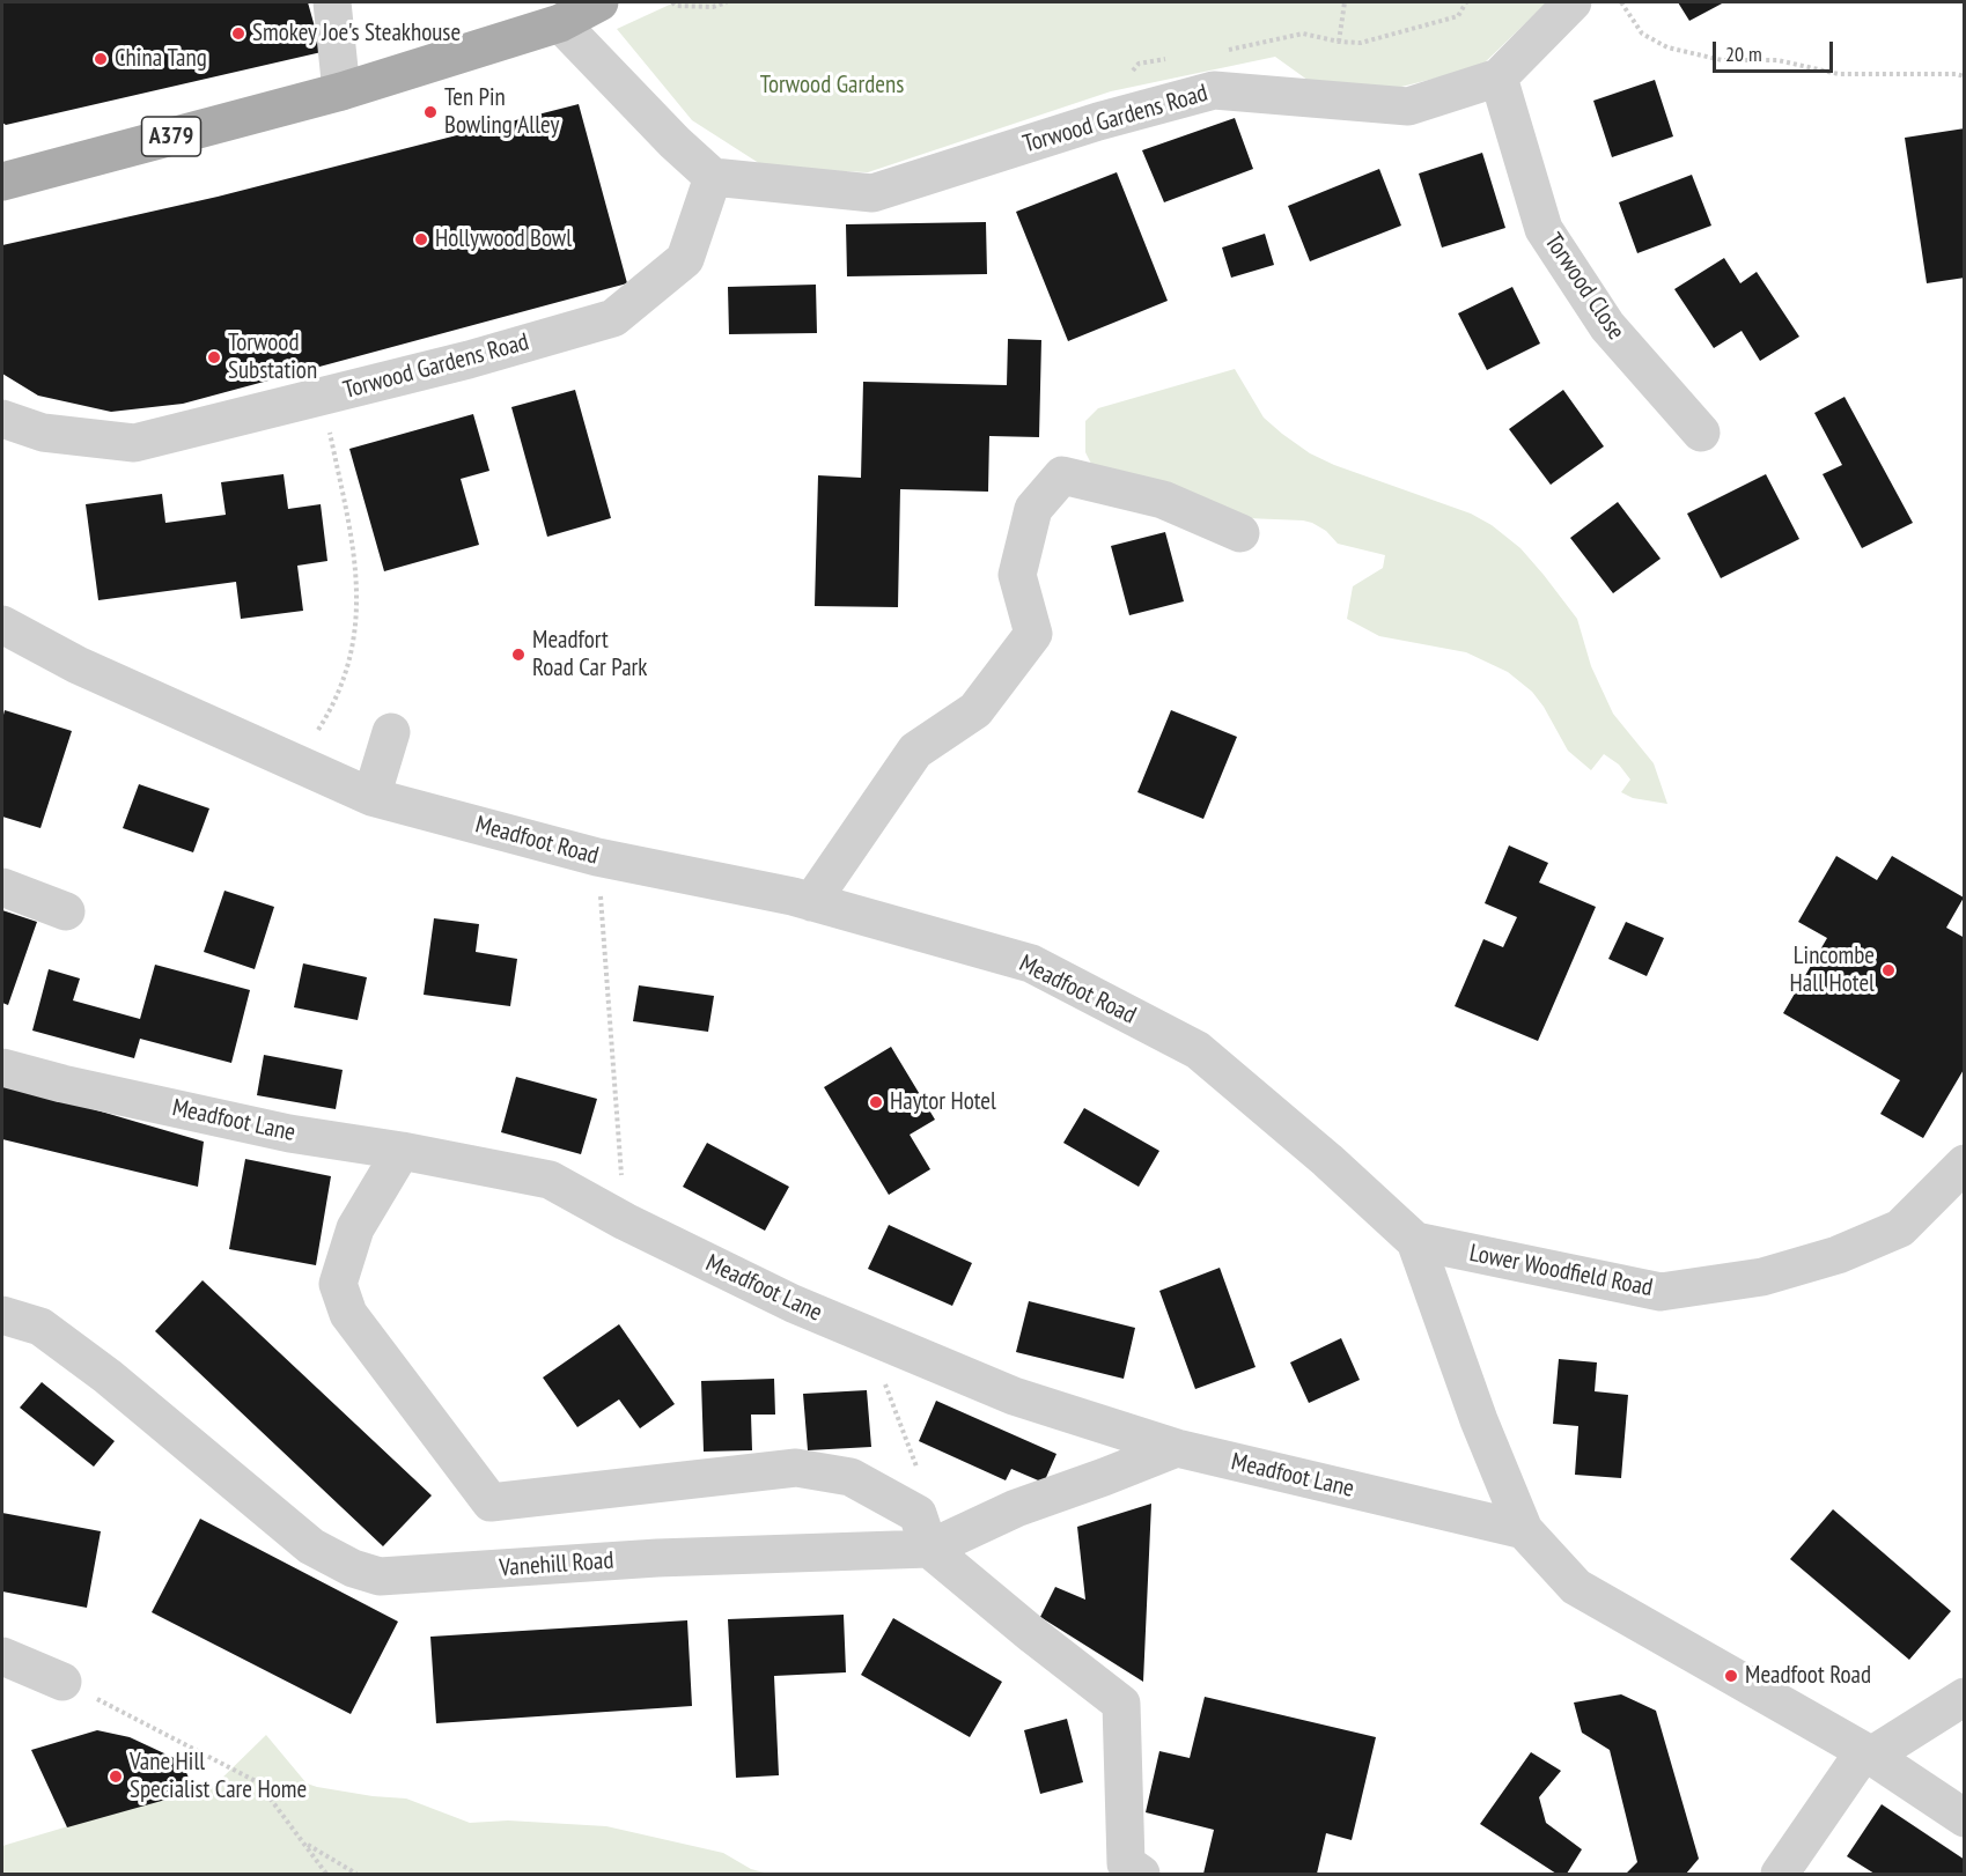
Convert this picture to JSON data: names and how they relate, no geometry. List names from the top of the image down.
{
  "streets": {
    "main road": ["A379"],
    "street": [
      "Torwood Gardens Road",
      "Torwood Close",
      "Meadfoot Road",
      "Meadfoot Lane",
      "Lower Woodfield Road",
      "Vanehill Road"
    ]
  },
  "crossings": [
    ["Torwood Gardens Road", "Torwood Close"],
    ["Meadfoot Road", "Meadfoot Lane"],
    ["Meadfoot Road", "Lower Woodfield Road"],
    ["Meadfoot Lane", "Vanehill Road"]
  ],
  "parks": ["Torwood Gardens"],
  "places": [
    "Smokey Joe's Steakhouse",
    "China Tang",
    "Ten Pin Bowling Alley",
    "Hollywood Bowl",
    "Torwood Substation",
    "Meadfort Road Car Park",
    "Lincombe Hall Hotel",
    "Haytor Hotel",
    "Meadfoot Road",
    "Vane Hill Specialist Care Home"
  ],
  "scale_bar": "20 m"
}
